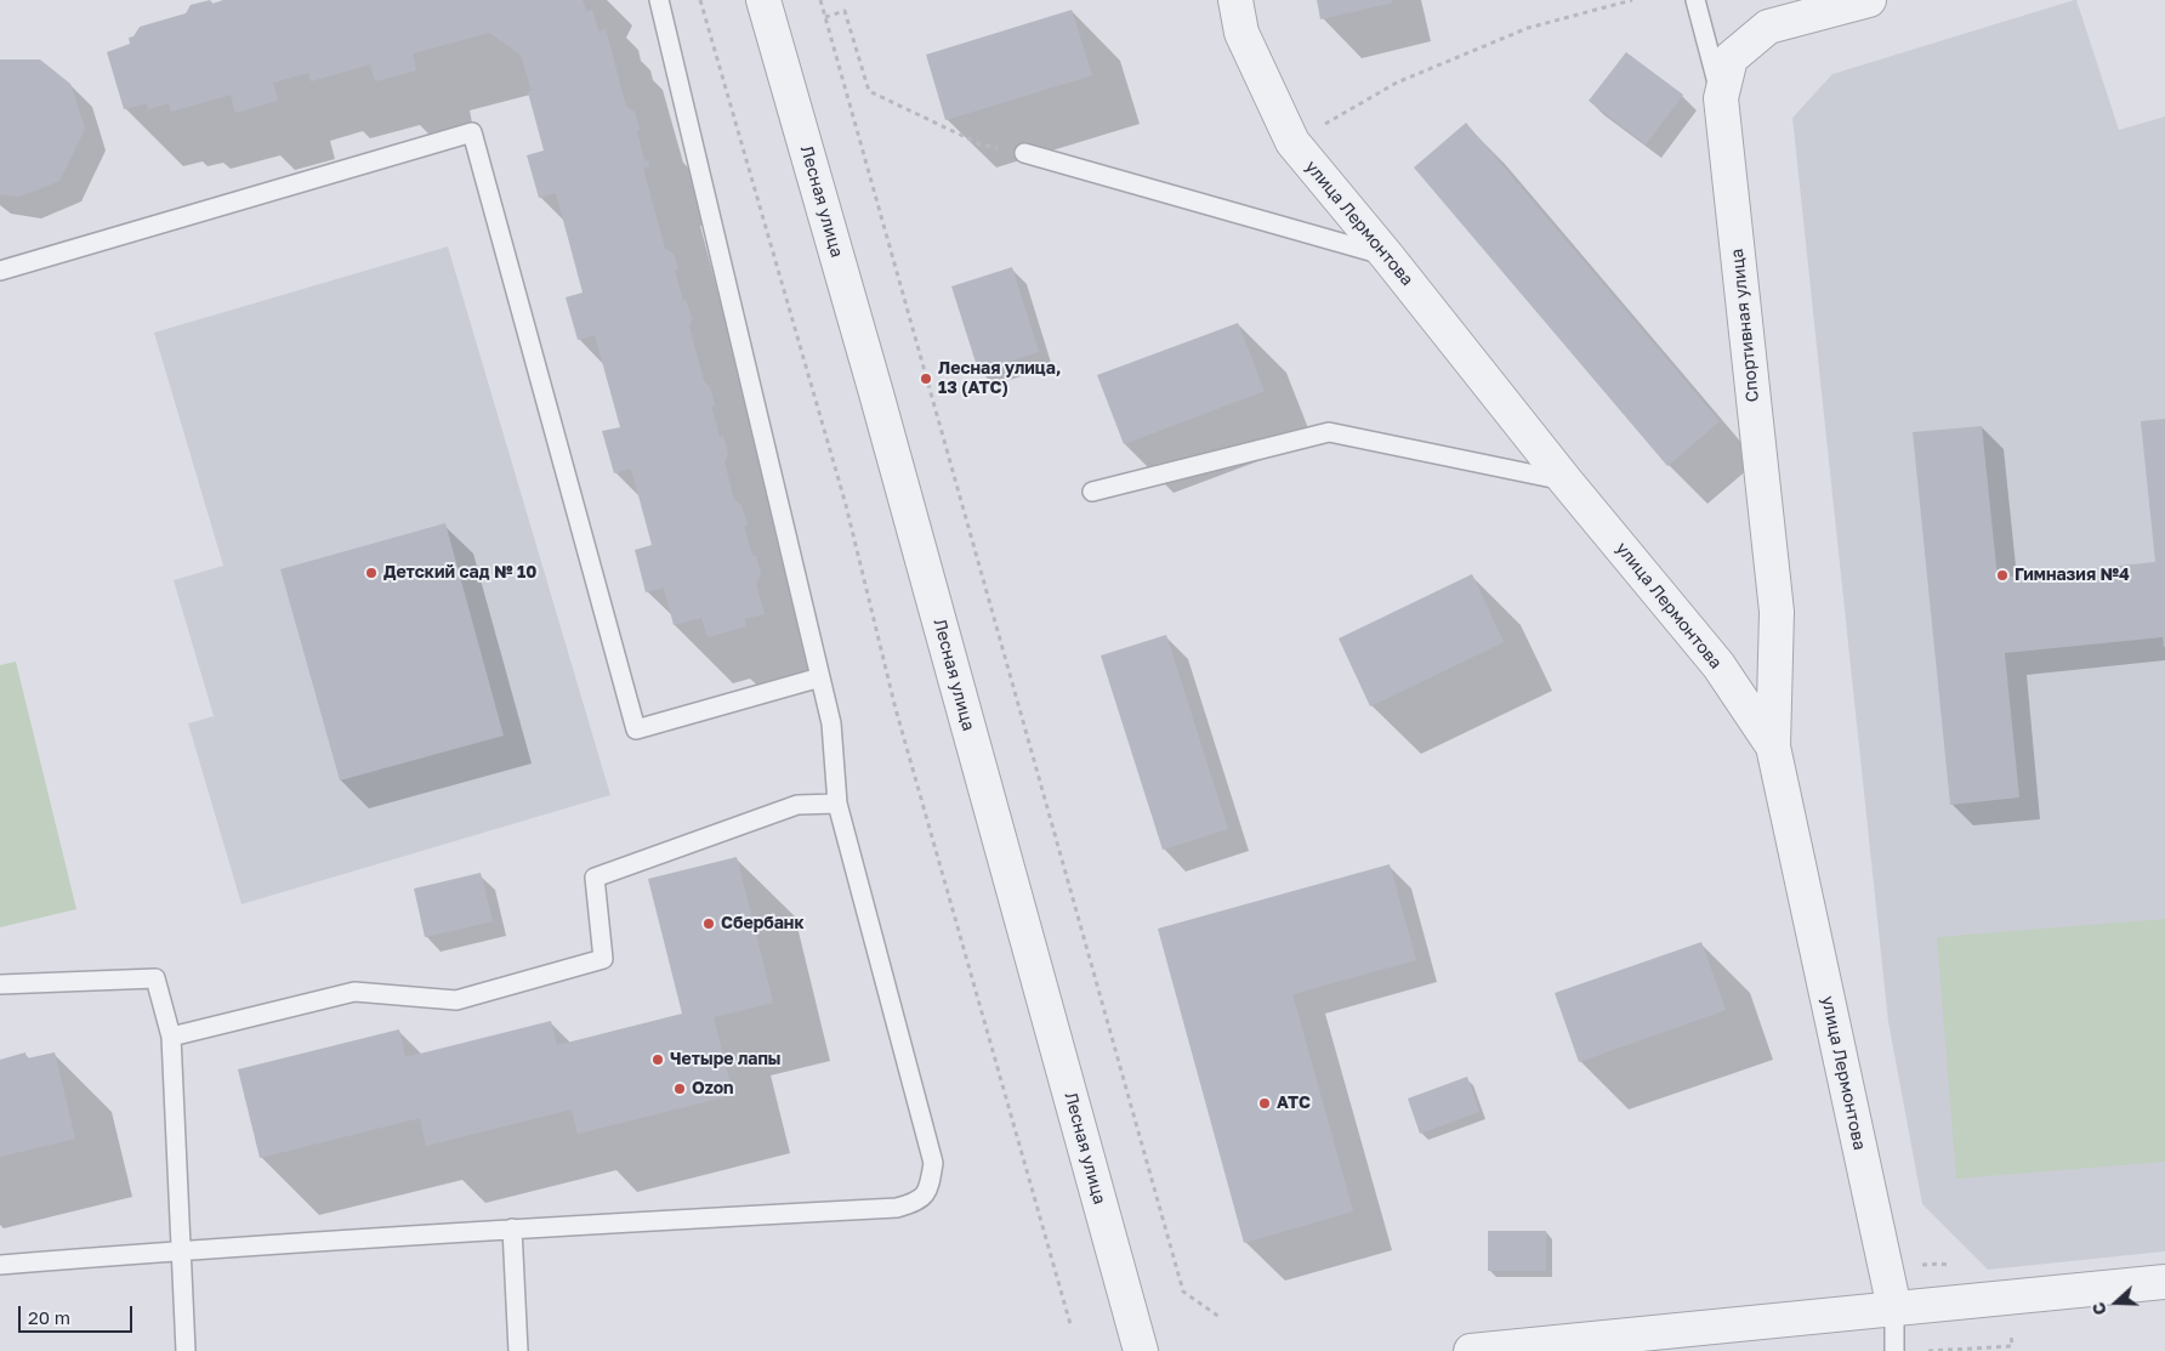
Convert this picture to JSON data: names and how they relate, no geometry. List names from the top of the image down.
{
  "streets": {
    "street": ["Лесная улица", "улица Лермонтова", "Спортивная улица"]
  },
  "crossings": [
    ["улица Лермонтова", "Спортивная улица"]
  ],
  "places": [
    "Лесная улица, 13 (АТС)",
    "Детский сад № 10",
    "Гимназия №4",
    "Сбербанк",
    "Четыре лапы",
    "Ozon",
    "АТС"
  ],
  "scale_bar": "20 m",
  "north": "left"
}
